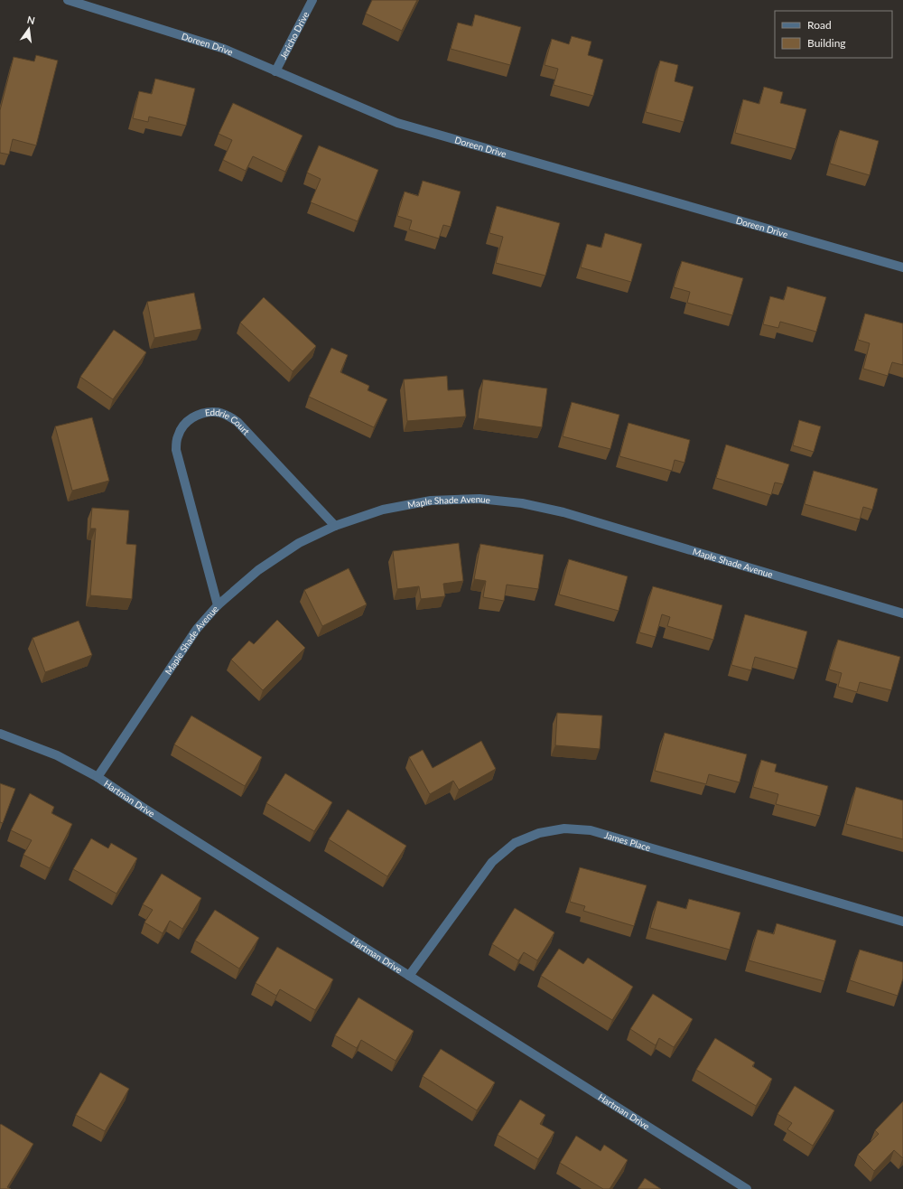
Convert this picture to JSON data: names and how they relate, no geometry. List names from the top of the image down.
{
  "streets": {
    "street": [
      "Jericho Drive",
      "Doreen Drive",
      "Eddrie Court",
      "Maple Shade Avenue",
      "Hartman Drive",
      "James Place"
    ]
  },
  "crossings": [
    ["Jericho Drive", "Doreen Drive"],
    ["Eddrie Court", "Maple Shade Avenue"],
    ["Maple Shade Avenue", "Hartman Drive"],
    ["Hartman Drive", "James Place"]
  ],
  "legend": ["Road", "Building"],
  "north": "top"
}
